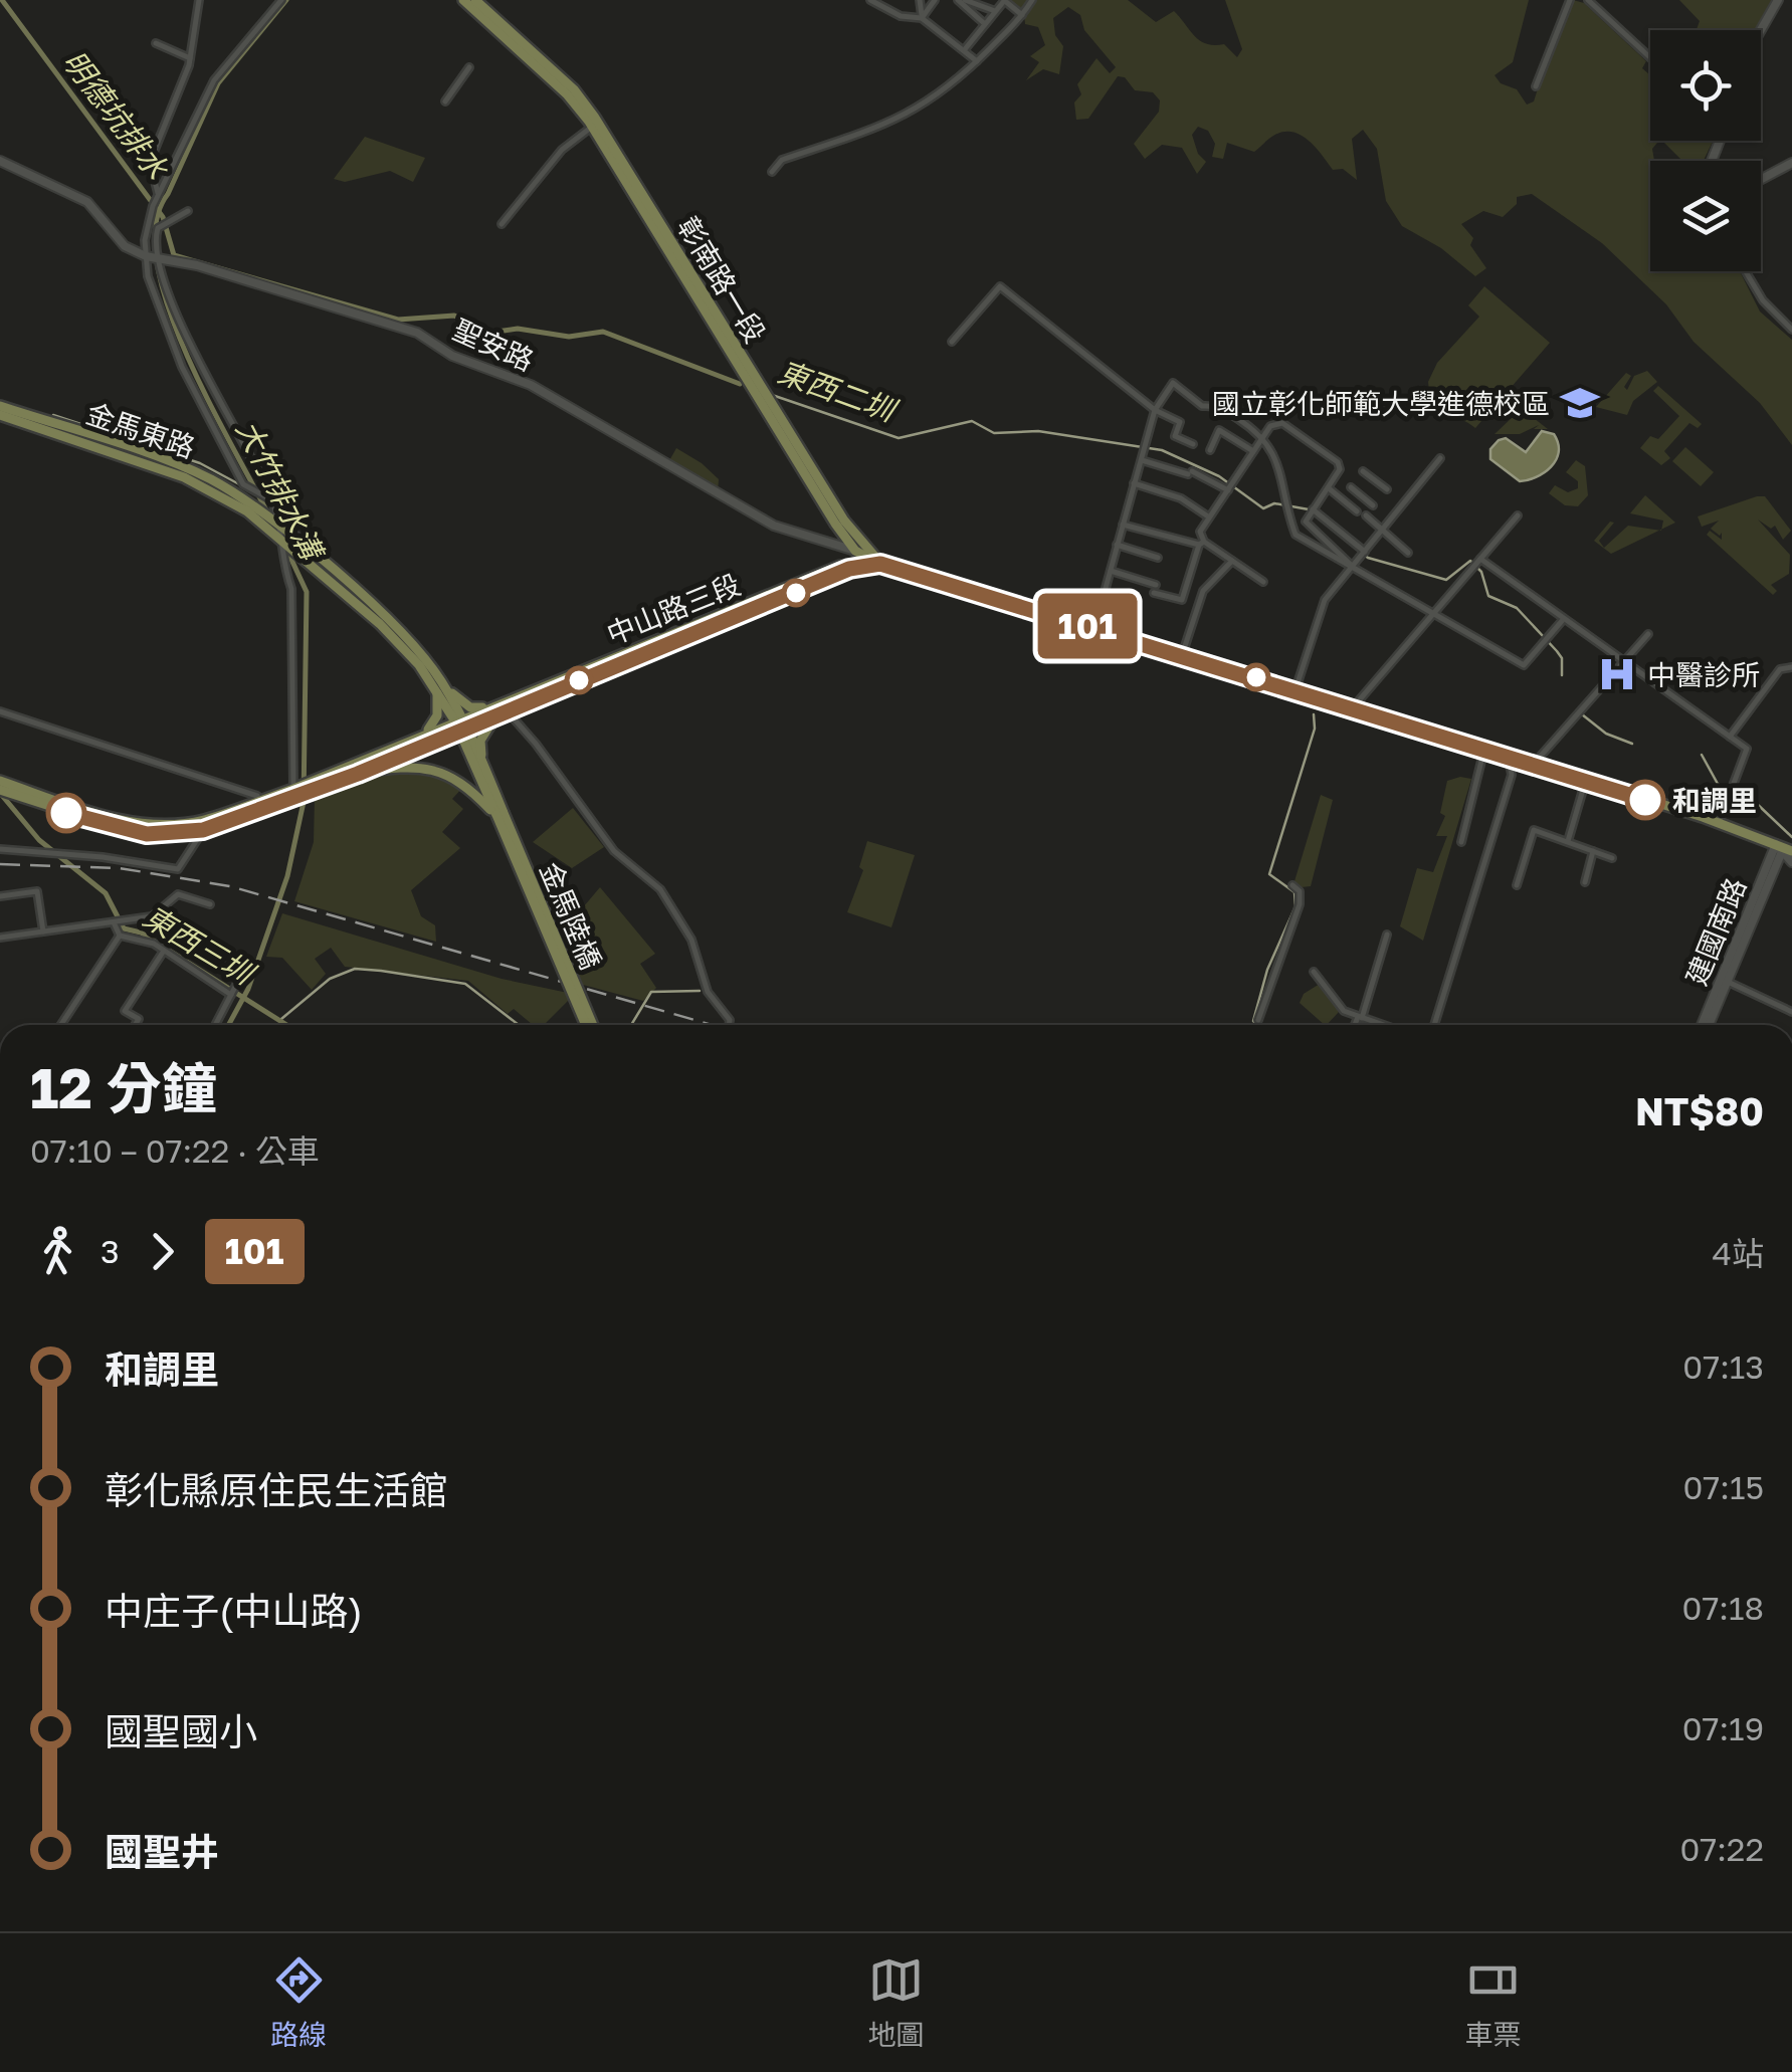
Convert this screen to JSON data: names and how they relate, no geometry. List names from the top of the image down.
{
  "streets": {
    "main road": [
      "彰南路一段",
      "金馬東路",
      "中山路三段",
      "金馬陸橋"
    ],
    "street": ["聖安路", "建國南路"]
  },
  "crossings": [
    ["彰南路一段", "聖安路"],
    ["彰南路一段", "中山路三段"],
    ["金馬東路", "中山路三段"],
    ["中山路三段", "建國南路"]
  ],
  "water": [
    "明德坑排水",
    "東西二圳",
    "大竹排水溝",
    "東西三圳"
  ],
  "places": {
    "school or university": ["國立彰化師範大學進德校區"],
    "hospital": ["中醫診所"],
    "other": ["和調里"]
  },
  "lines": ["bus line 101"],
  "page": {
    "on_map": "101",
    "heading": ["12 分鐘", "07:10 – 07:22 · 公車", "NT$80"],
    "legs": ["3", "101", "4站"],
    "list": [
      {
        "name": "和調里",
        "value": "07:13"
      },
      {
        "name": "彰化縣原住民生活館",
        "value": "07:15"
      },
      {
        "name": "中庄子(中山路)",
        "value": "07:18"
      },
      {
        "name": "國聖國小",
        "value": "07:19"
      },
      {
        "name": "國聖井",
        "value": "07:22"
      }
    ],
    "tabs": ["路線", "地圖", "車票"]
  }
}
